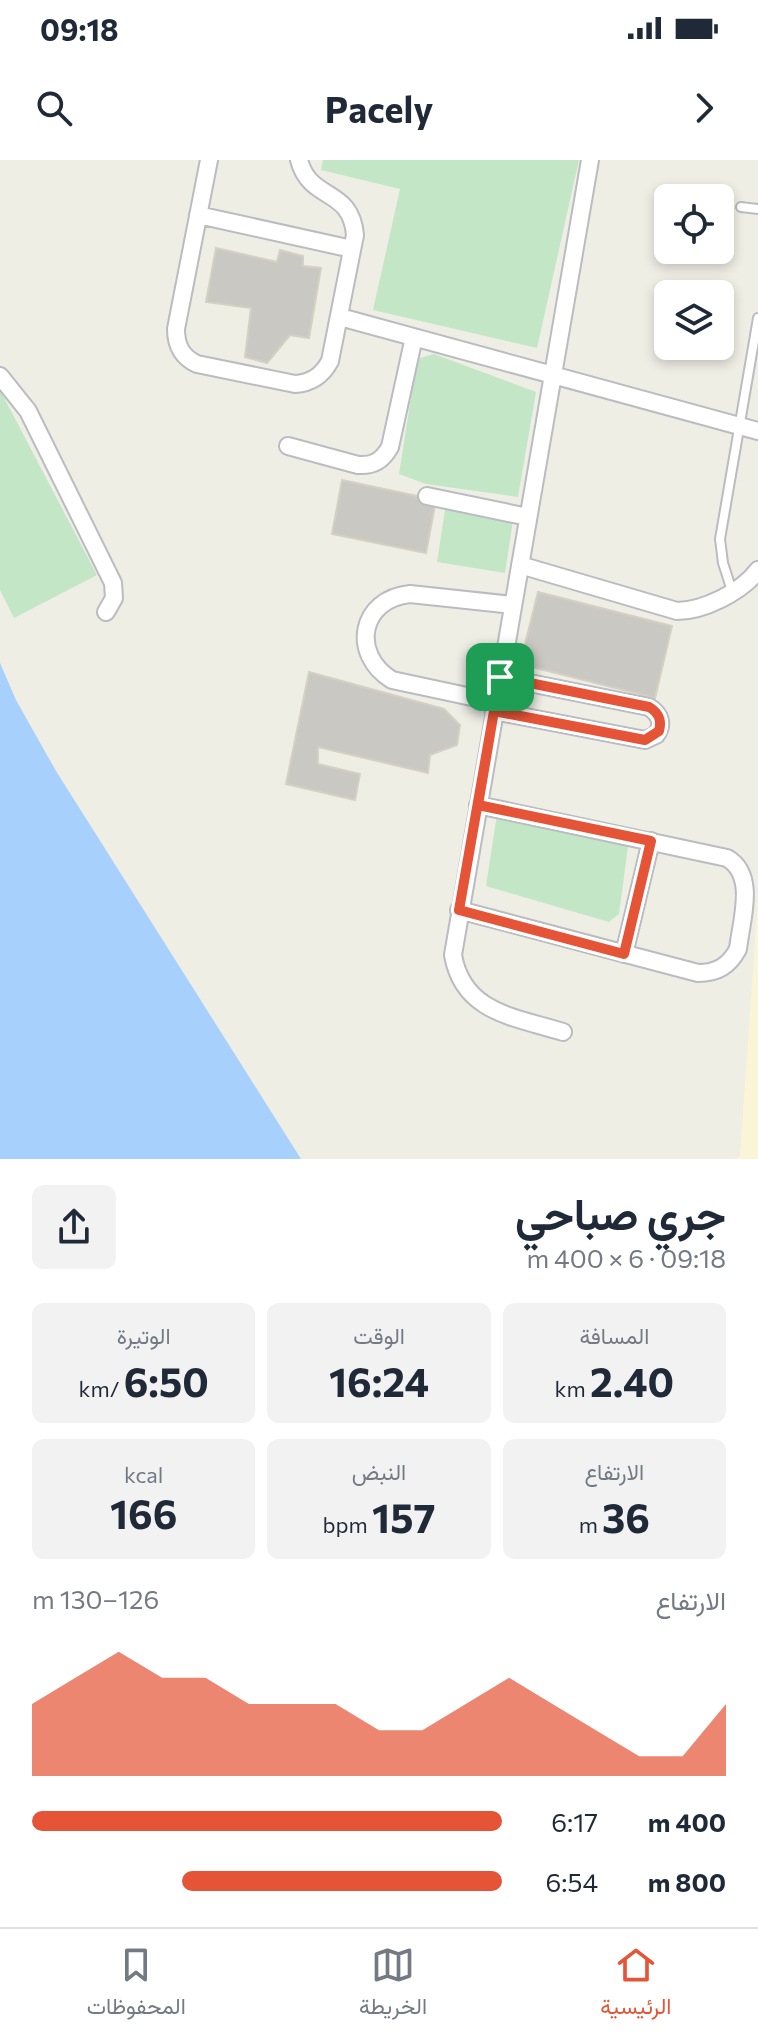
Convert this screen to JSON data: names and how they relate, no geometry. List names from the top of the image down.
{
  "page": {
    "status": "09:18",
    "header": "Pacely",
    "heading": ["جري صباحي", "09:18 · 6 × 400 m"],
    "stats": [
      ["المسافة", "2.40 km"],
      ["الوقت", "16:24"],
      ["الوتيرة", "6:50 /km"],
      ["الارتفاع", "36 m"],
      ["النبض", "157 bpm"],
      ["kcal", "166"]
    ],
    "chart": ["الارتفاع", "126–130 m"],
    "list": [
      {
        "name": "400 m",
        "note": "6:17"
      },
      {
        "name": "800 m",
        "note": "6:54"
      }
    ],
    "tabs": ["الرئيسية", "الخريطة", "المحفوظات"]
  }
}
